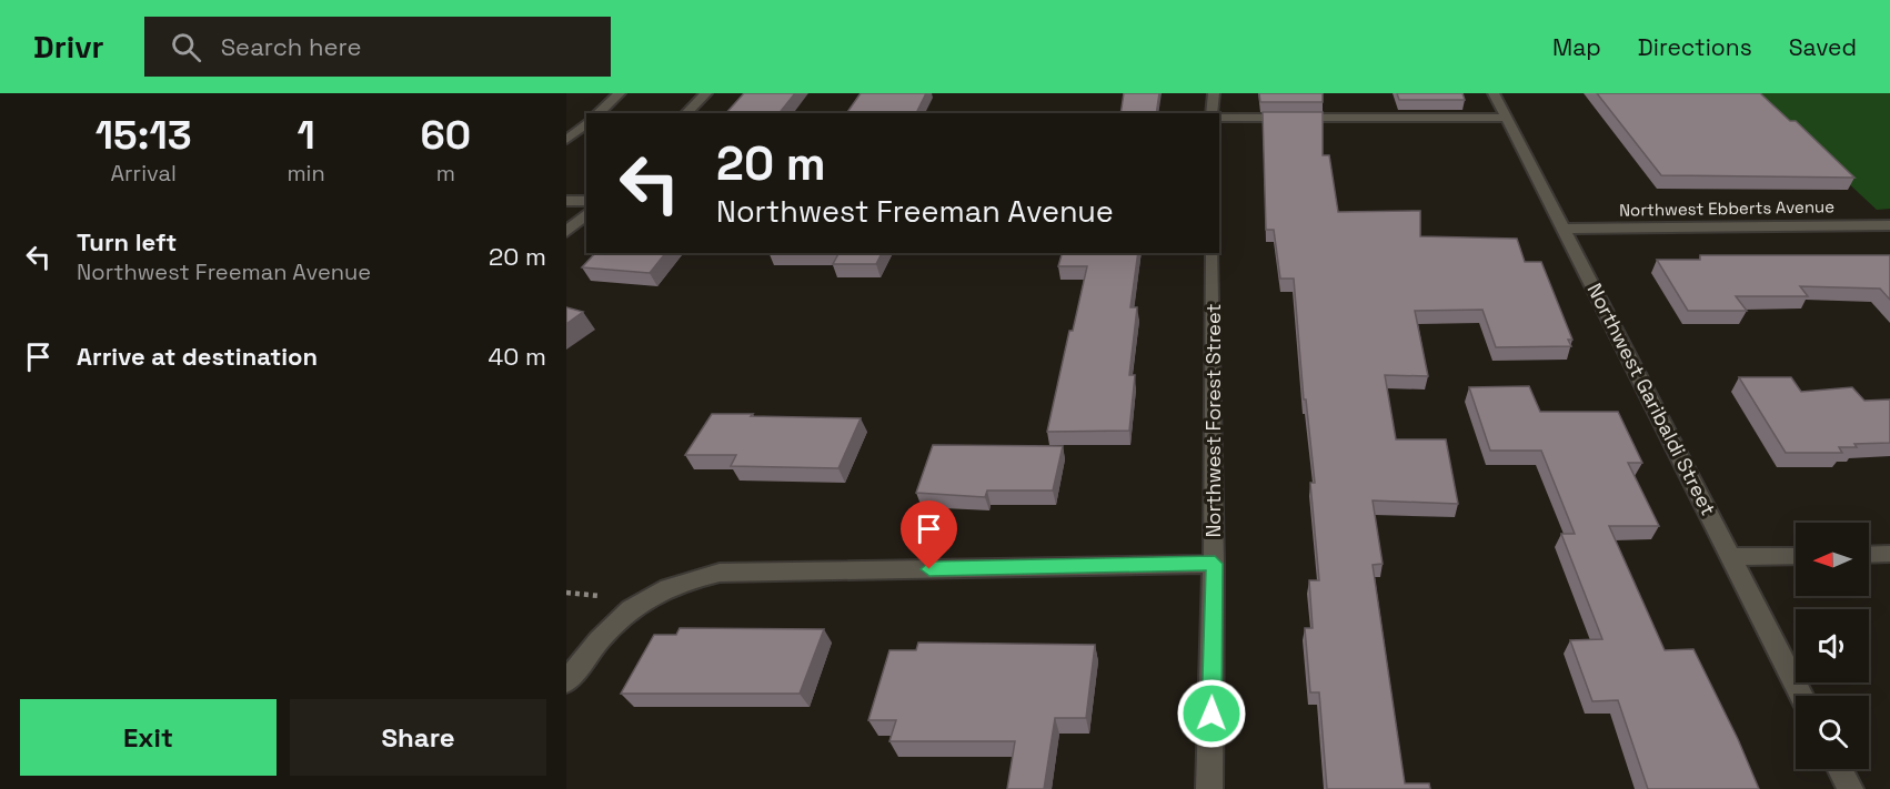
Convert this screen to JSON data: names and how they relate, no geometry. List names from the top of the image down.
{
  "streets": {
    "street": ["Northwest Ebberts Avenue", "Northwest Garibaldi Street", "Northwest Forest Street"]
  },
  "crossings": [
    ["Northwest Ebberts Avenue", "Northwest Garibaldi Street"]
  ],
  "north": "left",
  "page": {
    "header": "Drivr",
    "search": "Search here",
    "nav": ["Map", "Directions", "Saved"],
    "eta": [
      "15:13",
      "Arrival",
      "1",
      "min",
      "60",
      "m"
    ],
    "turn": ["20 m", "Northwest Freeman Avenue"],
    "list": [
      {
        "name": "Turn left",
        "note": "Northwest Freeman Avenue",
        "value": "20 m"
      },
      {
        "name": "Arrive at destination",
        "value": "40 m"
      }
    ],
    "buttons": ["Exit", "Share"]
  }
}
